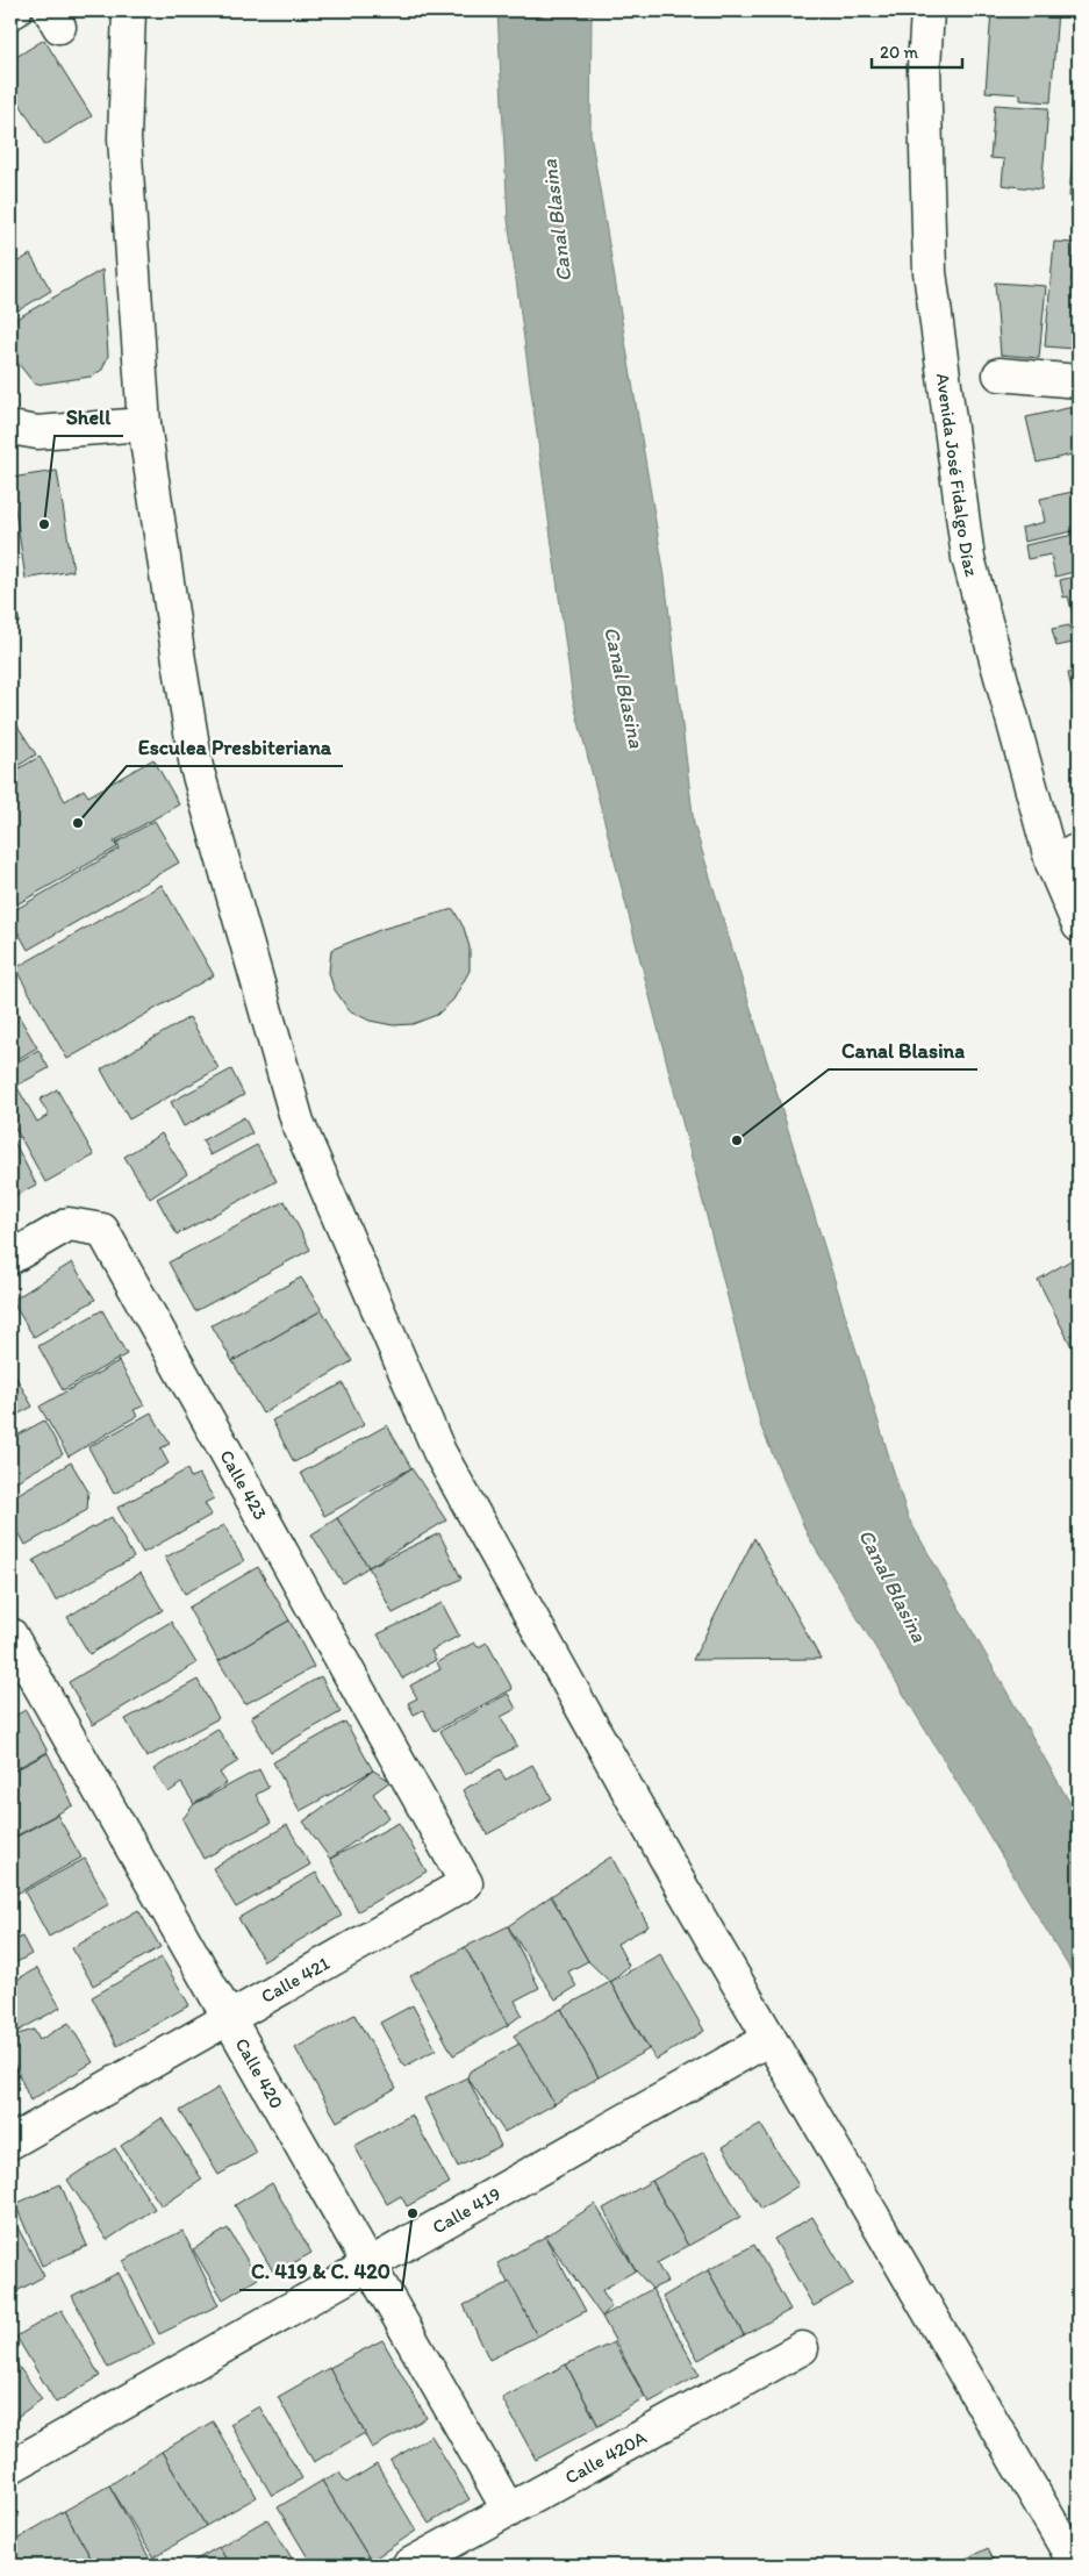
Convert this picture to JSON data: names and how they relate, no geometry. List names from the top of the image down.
{
  "streets": {
    "street": [
      "Avenida José Fidalgo Díaz",
      "Calle 423",
      "Calle 421",
      "Calle 420",
      "Calle 419",
      "Calle 420A"
    ]
  },
  "crossings": [
    ["Calle 423", "Calle 421"],
    ["Calle 421", "Calle 420"],
    ["Calle 420", "Calle 419"],
    ["Calle 420", "Calle 420A"]
  ],
  "water": ["Canal Blasina"],
  "places": [
    "Shell",
    "Esculea Presbiteriana",
    "Canal Blasina",
    "C. 419 & C. 420"
  ],
  "scale_bar": "20 m"
}
